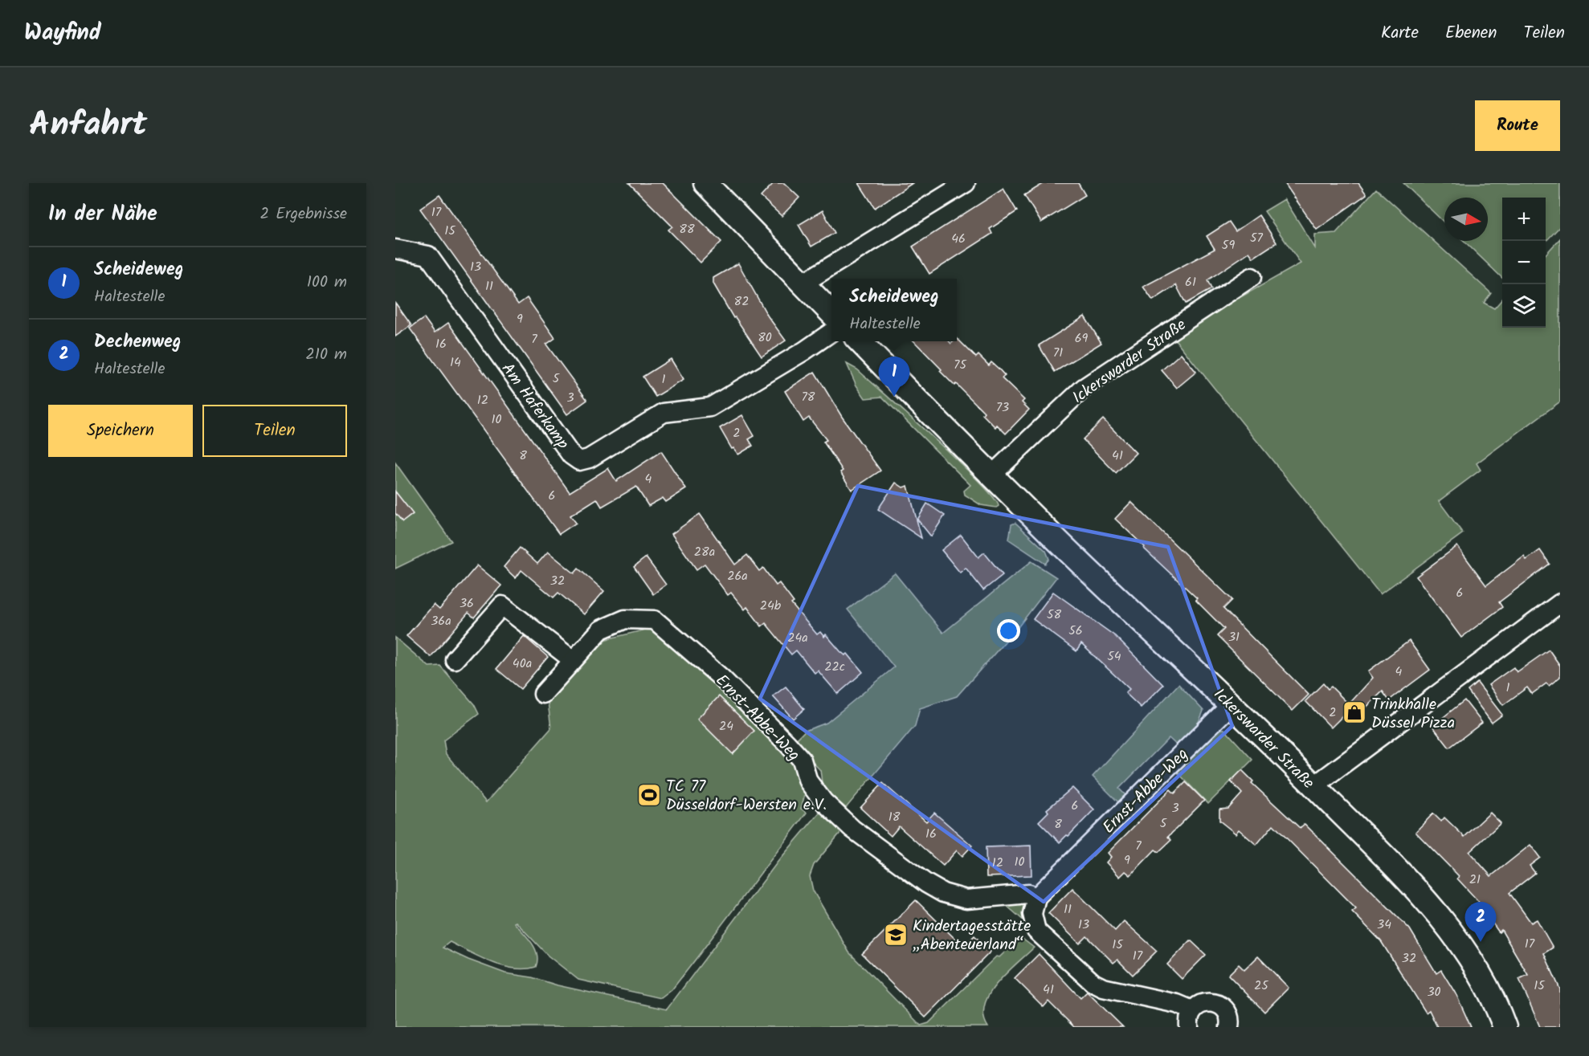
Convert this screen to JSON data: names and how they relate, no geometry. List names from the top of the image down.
{
  "streets": {
    "main road": ["Ickerswarder Straße"],
    "street": ["Am Haferkamp", "Ernst-Abbe-Weg"]
  },
  "crossings": [
    ["Ickerswarder Straße", "Ernst-Abbe-Weg"]
  ],
  "places": {
    "shop": ["Trinkhalle Düssel Pizza"],
    "sports": ["TC 77 Düsseldorf-Wersten e.V."],
    "school or university": ["Kindertagesstätte „Abenteuerland“"]
  },
  "house_numbers": [
    "17",
    "88",
    "15",
    "57",
    "46",
    "59",
    "13",
    "61",
    "11",
    "82",
    "9",
    "80",
    "69",
    "7",
    "16",
    "71",
    "14",
    "75",
    "5",
    "1",
    "78",
    "3",
    "12",
    "73",
    "10",
    "2",
    "8",
    "41",
    "4",
    "6",
    "28a",
    "26a",
    "32",
    "6",
    "36",
    "24b",
    "58",
    "36a",
    "56",
    "31",
    "24a",
    "54",
    "40a",
    "22c",
    "4",
    "1",
    "2",
    "24",
    "6",
    "3",
    "18",
    "5",
    "8",
    "16",
    "7",
    "9",
    "10",
    "12",
    "21",
    "11",
    "13",
    "34",
    "17",
    "15",
    "17",
    "32",
    "25",
    "15",
    "41",
    "30"
  ],
  "north": "right",
  "page": {
    "header": "Wayfind",
    "nav": ["Karte", "Ebenen", "Teilen"],
    "title": "Anfahrt",
    "buttons": [
      "Route",
      ["Speichern", "Teilen"]
    ],
    "heading": ["In der Nähe", "2 Ergebnisse"],
    "map_buttons": ["+", "−"],
    "list": [
      {
        "mark": "1",
        "name": "Scheideweg",
        "note": "Haltestelle",
        "value": "100 m"
      },
      {
        "mark": "2",
        "name": "Dechenweg",
        "note": "Haltestelle",
        "value": "210 m"
      }
    ],
    "popup": ["Scheideweg", "Haltestelle"],
    "pins": ["1", "2"]
  }
}
